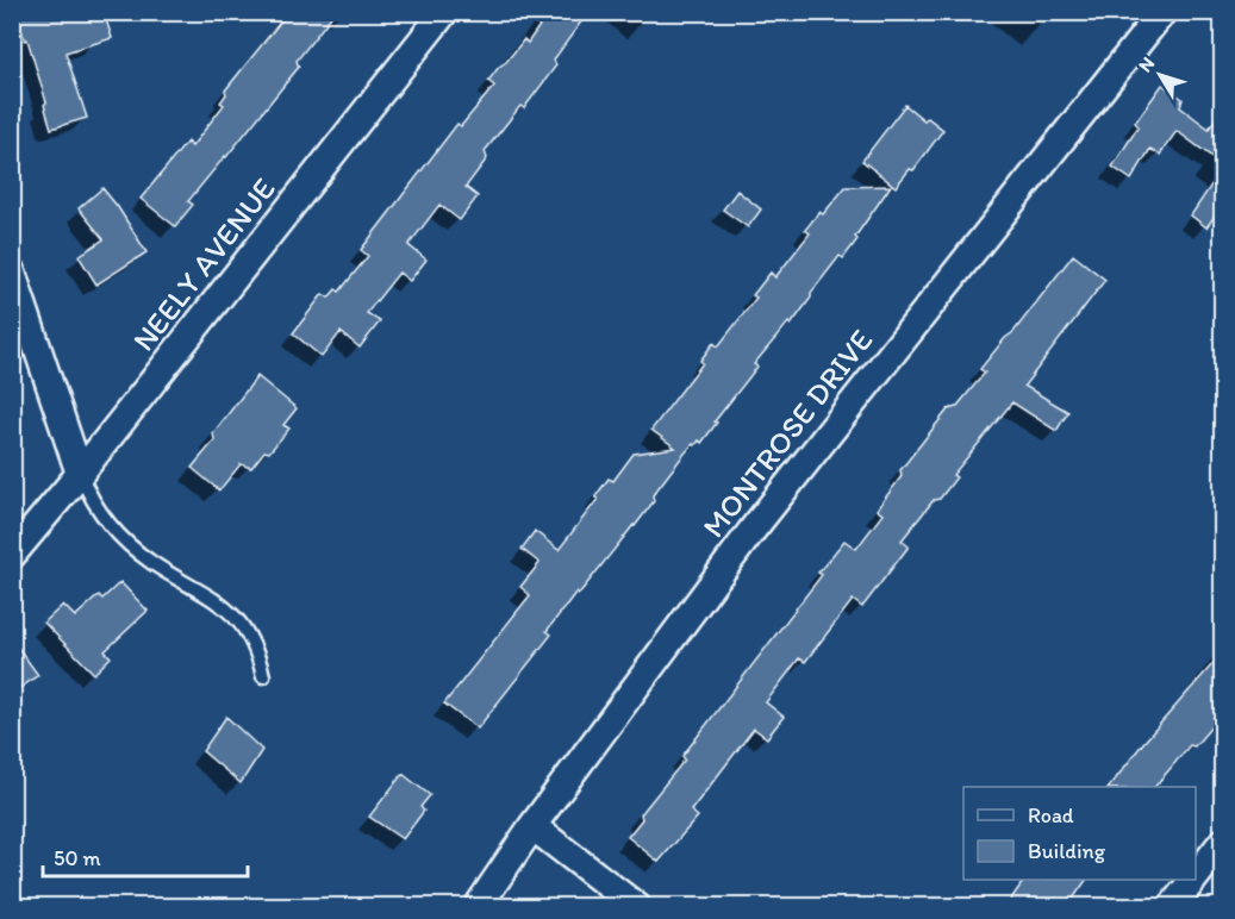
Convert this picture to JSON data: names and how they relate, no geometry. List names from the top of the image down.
{
  "streets": {
    "street": ["NEELY AVENUE", "MONTROSE DRIVE"]
  },
  "legend": ["Road", "Building"],
  "scale_bar": "50 m",
  "north": "top left"
}
